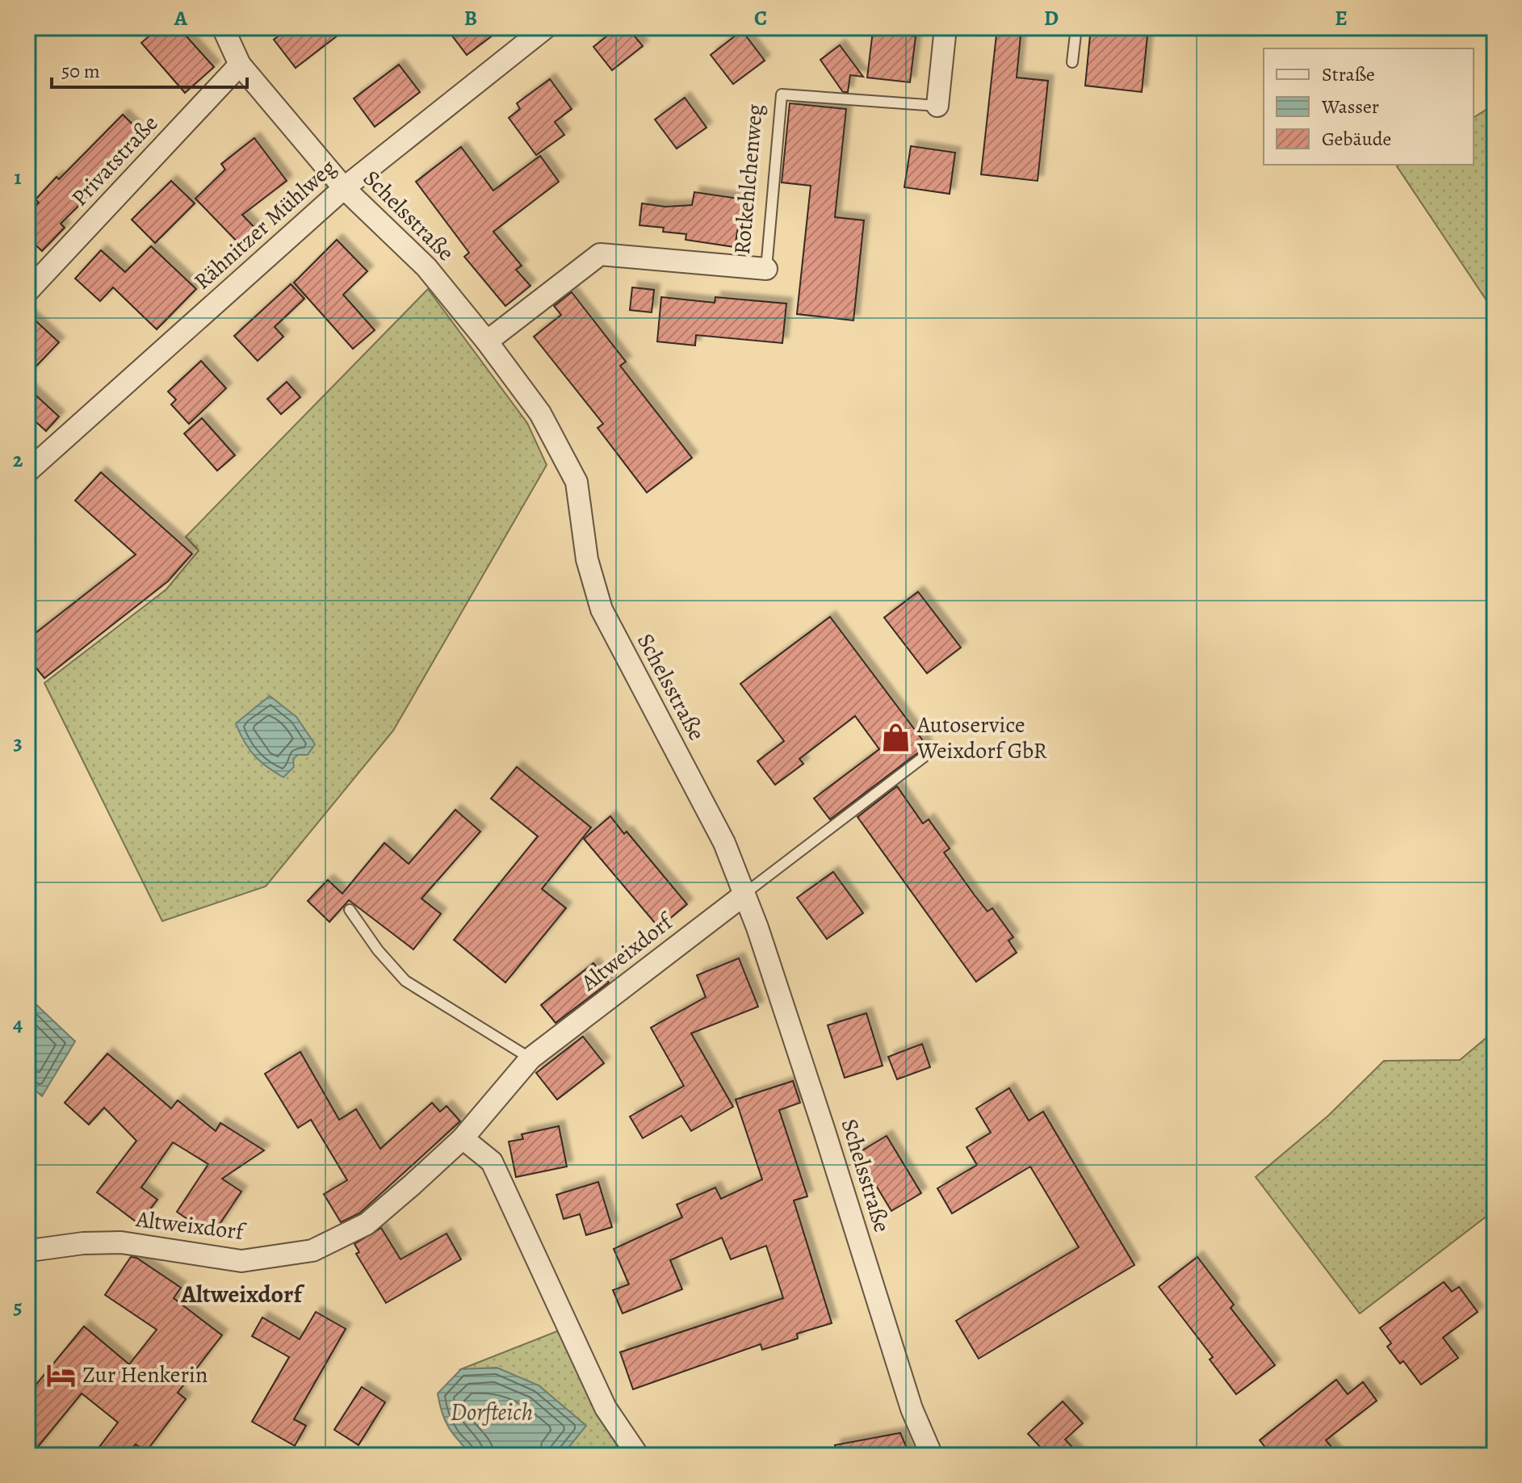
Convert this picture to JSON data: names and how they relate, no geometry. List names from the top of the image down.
{
  "streets": {
    "street": [
      "Privatstraße",
      "Rotkehlchenweg",
      "Schelsstraße",
      "Rähnitzer Mühlweg",
      "Altweixdorf"
    ]
  },
  "crossings": [
    ["Privatstraße", "Schelsstraße"],
    ["Rotkehlchenweg", "Schelsstraße"],
    ["Schelsstraße", "Rähnitzer Mühlweg"],
    ["Schelsstraße", "Altweixdorf"]
  ],
  "districts": ["Altweixdorf"],
  "water": ["Dorfteich"],
  "places": {
    "shop": ["Autoservice Weixdorf GbR"],
    "hotel": ["Zur Henkerin"]
  },
  "legend": ["Straße", "Wasser", "Gebäude"],
  "scale_bar": "50 m",
  "grid": {
    "columns": [
      "A",
      "B",
      "C",
      "D",
      "E"
    ],
    "rows": [
      "1",
      "2",
      "3",
      "4",
      "5"
    ]
  }
}
